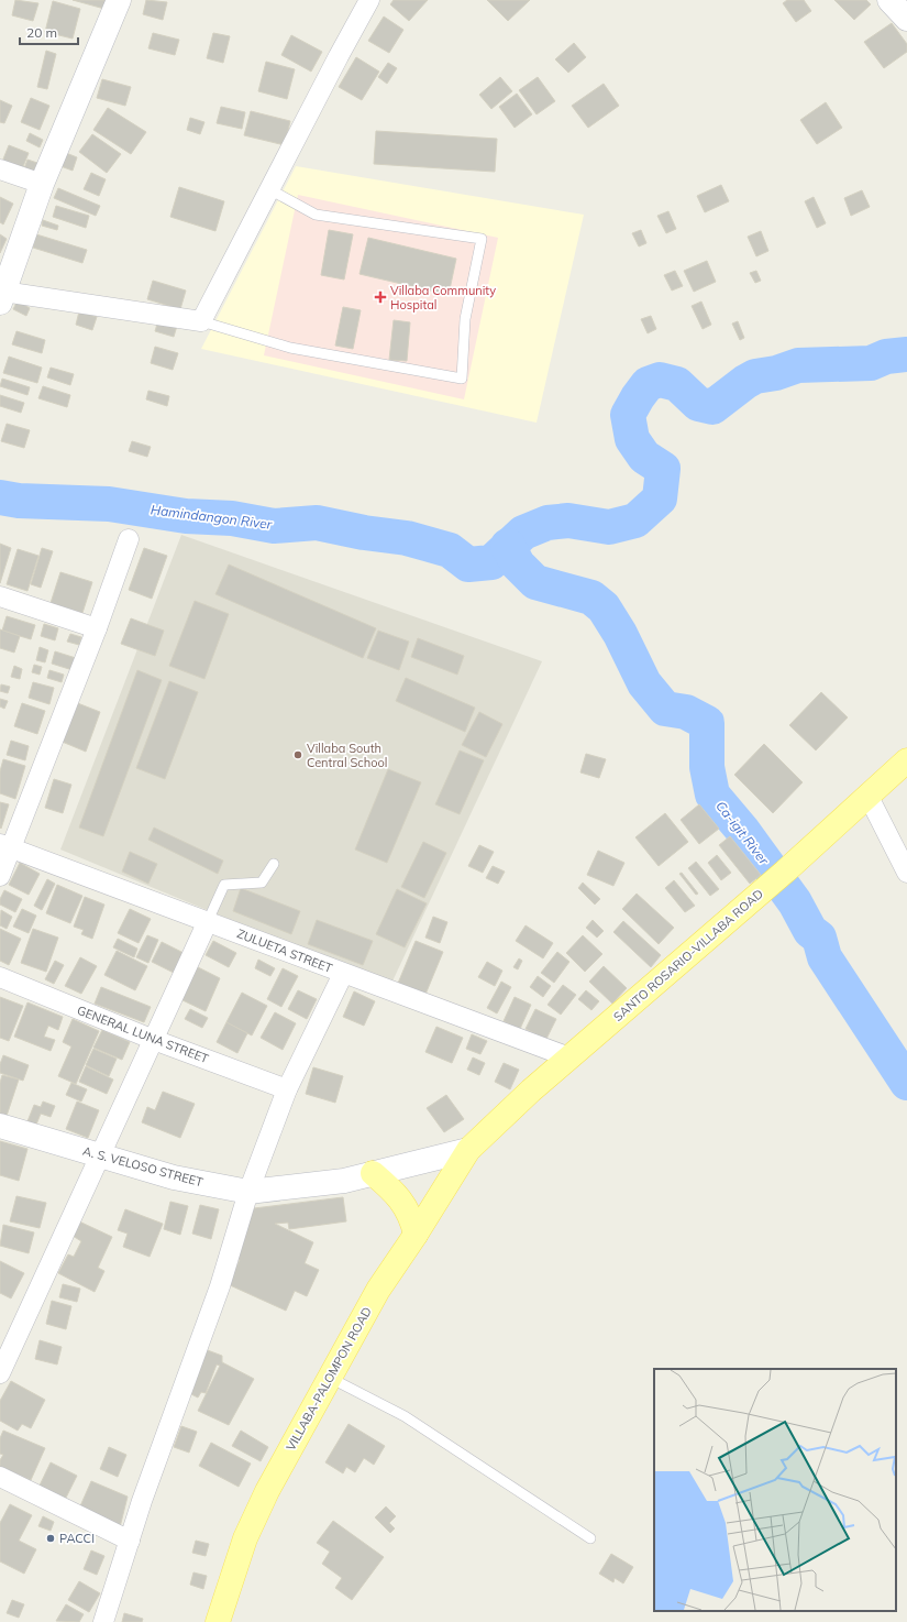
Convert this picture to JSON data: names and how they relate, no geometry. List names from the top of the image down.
{
  "streets": {
    "main road": ["SANTO ROSARIO-VILLABA ROAD", "VILLABA-PALOMPON ROAD"],
    "street": ["ZULUETA STREET", "GENERAL LUNA STREET", "A. S. VELOSO STREET"]
  },
  "crossings": [
    ["ZULUETA STREET", "SANTO ROSARIO-VILLABA ROAD"],
    ["SANTO ROSARIO-VILLABA ROAD", "A. S. VELOSO STREET"],
    ["SANTO ROSARIO-VILLABA ROAD", "VILLABA-PALOMPON ROAD"],
    ["A. S. VELOSO STREET", "VILLABA-PALOMPON ROAD"]
  ],
  "water": ["Hamindangon River", "Ca-igit River"],
  "places": {
    "health": ["Villaba Community Hospital"],
    "other": ["Villaba South Central School", "PACCI"]
  },
  "scale_bar": "20 m"
}
